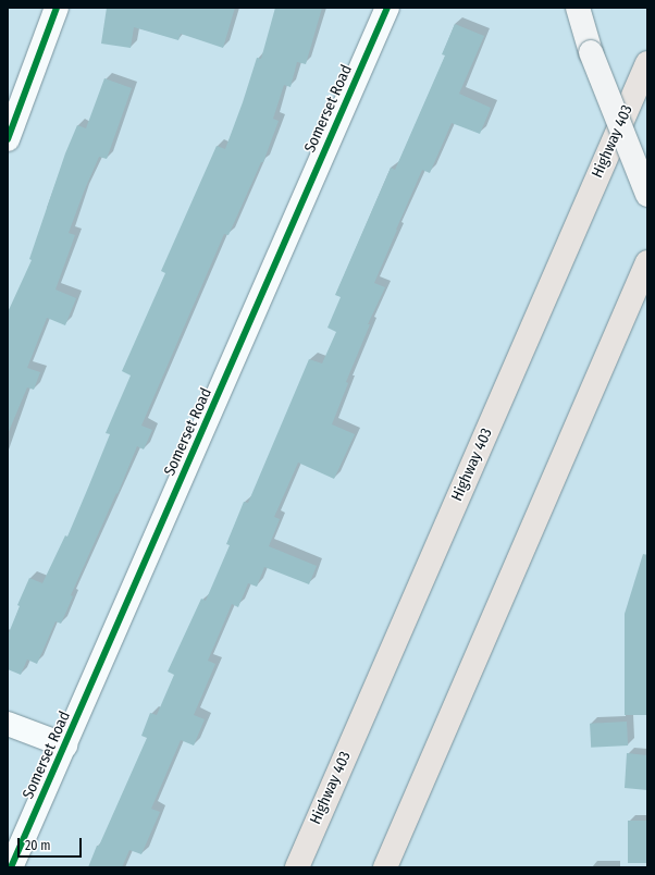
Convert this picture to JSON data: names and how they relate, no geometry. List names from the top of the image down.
{
  "streets": {
    "highway": ["Highway 403"],
    "street": ["Somerset Road"]
  },
  "scale_bar": "20 m"
}
